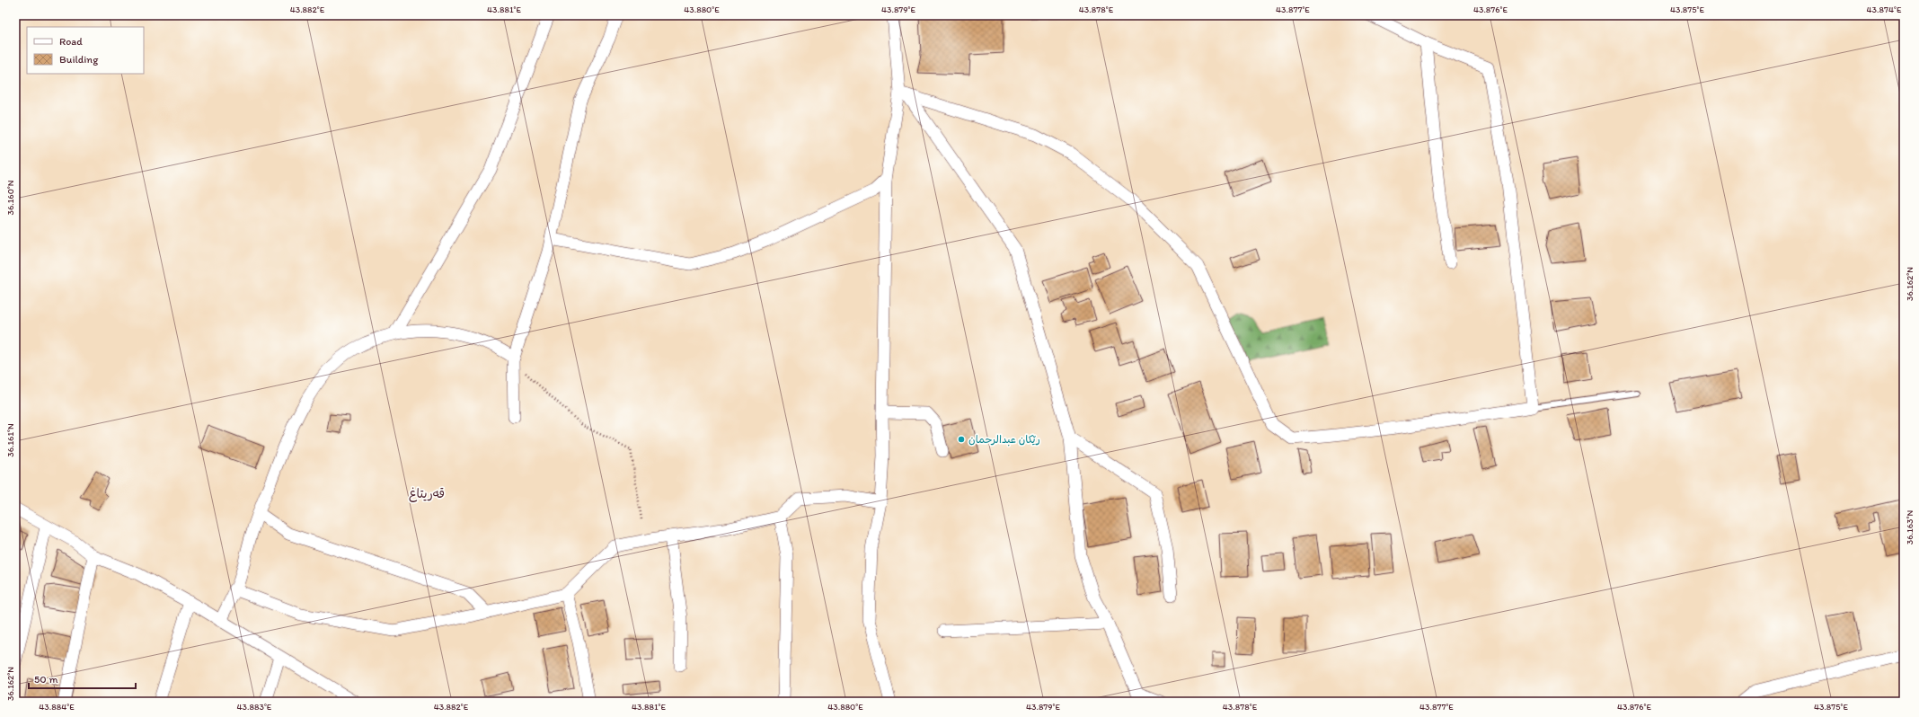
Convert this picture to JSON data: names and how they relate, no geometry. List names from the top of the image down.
{
  "districts": ["قەریتاغ"],
  "places": ["رێكان عبدالرحمان"],
  "legend": ["Road", "Building"],
  "scale_bar": "50 m",
  "coordinates": [
    "43.882°E",
    "43.881°E",
    "43.880°E",
    "43.879°E",
    "43.878°E",
    "43.877°E",
    "43.876°E",
    "43.875°E",
    "43.874°E",
    "36.160°N",
    "36.162°N",
    "36.161°N",
    "36.163°N",
    "43.884°E",
    "43.883°E"
  ]
}
